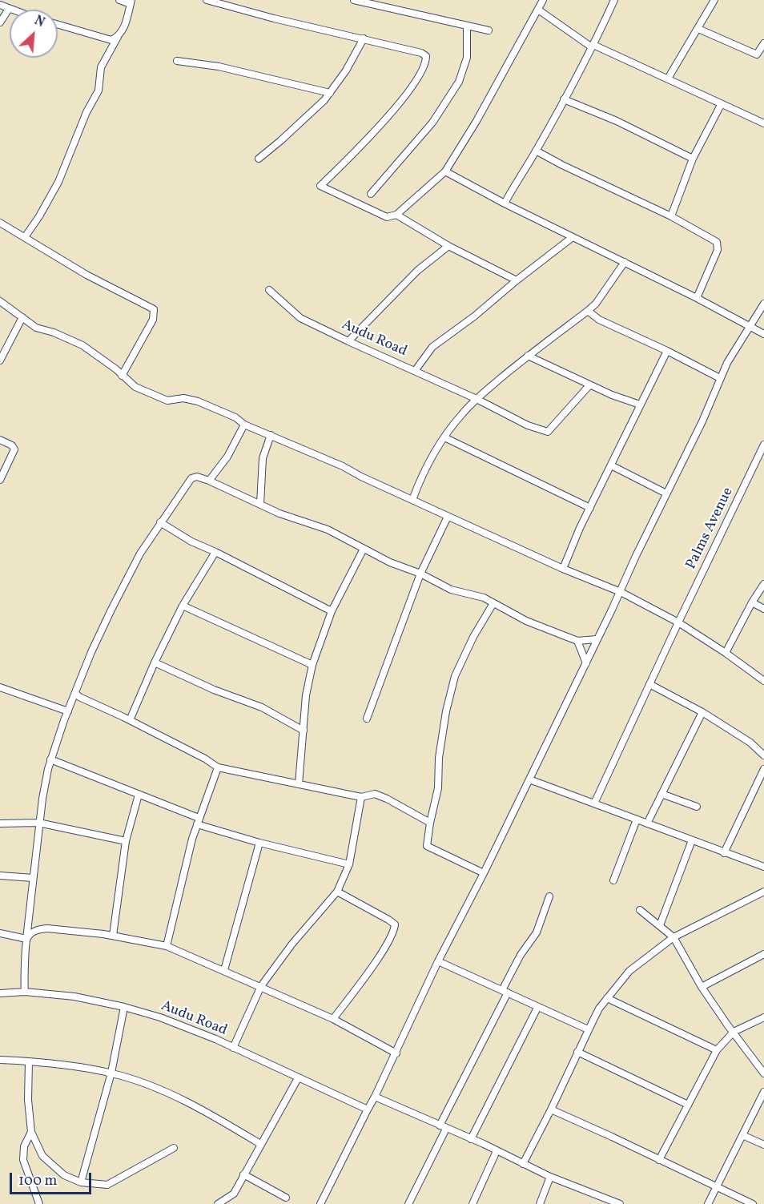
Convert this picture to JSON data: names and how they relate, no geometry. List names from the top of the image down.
{
  "streets": {
    "street": ["Audu Road", "Palms Avenue"]
  },
  "scale_bar": "100 m",
  "north": "top right"
}
